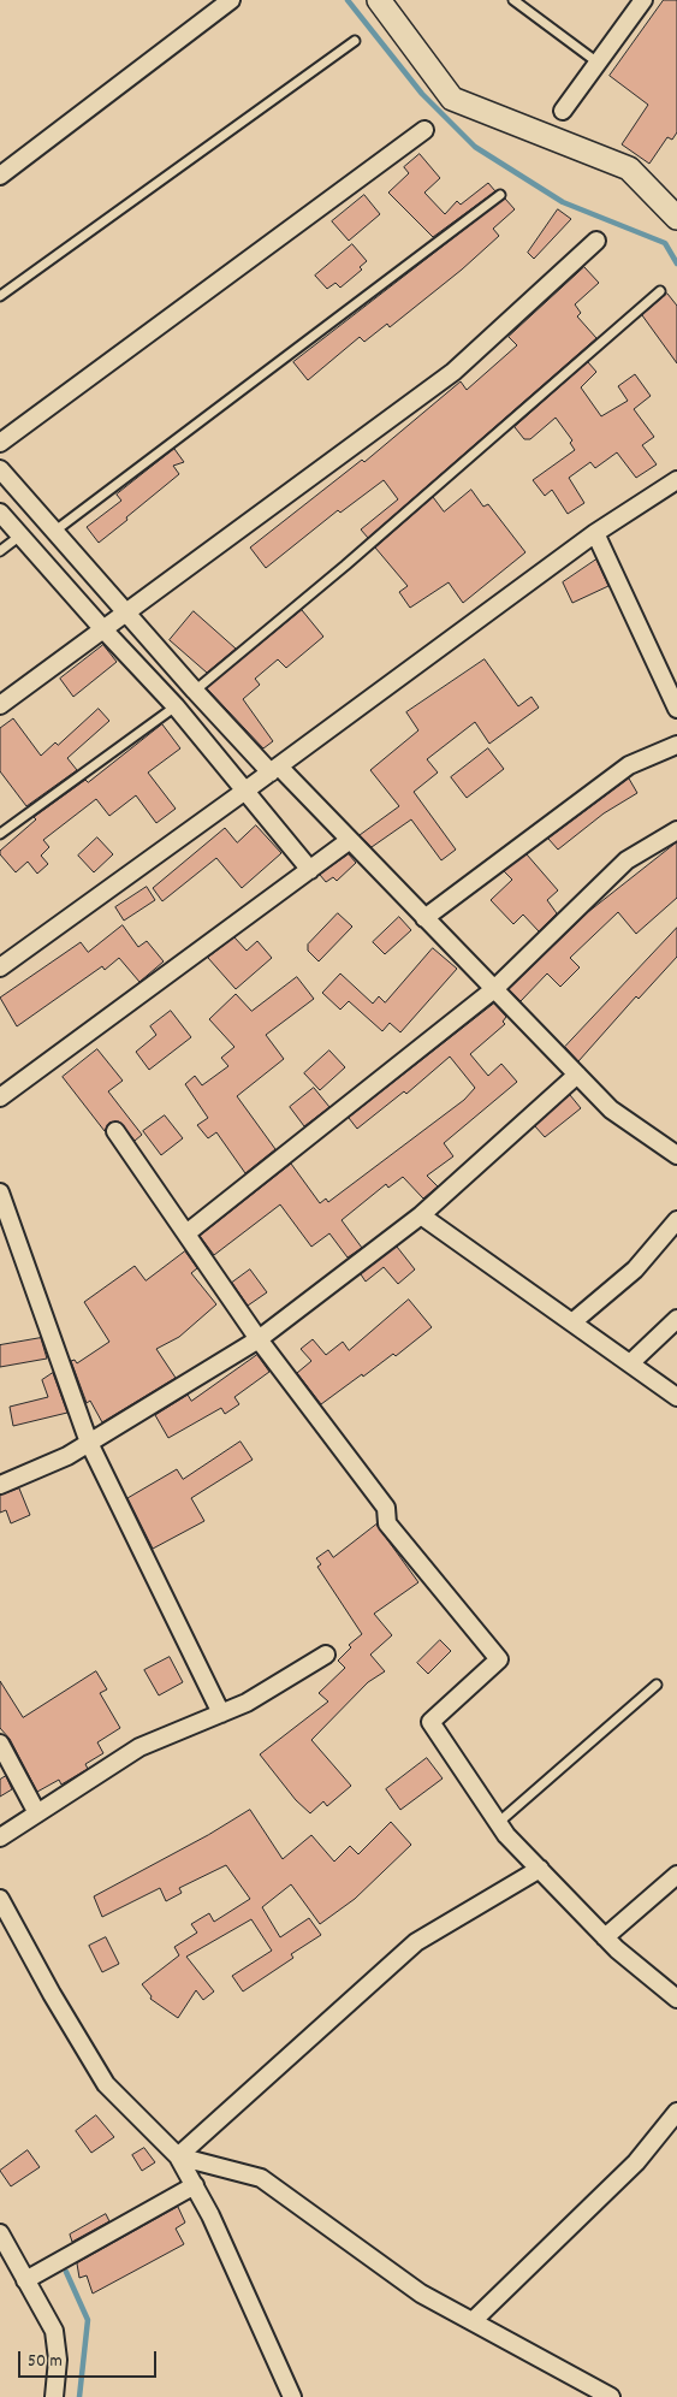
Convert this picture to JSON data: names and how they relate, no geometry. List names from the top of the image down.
{
  "scale_bar": "50 m"
}
